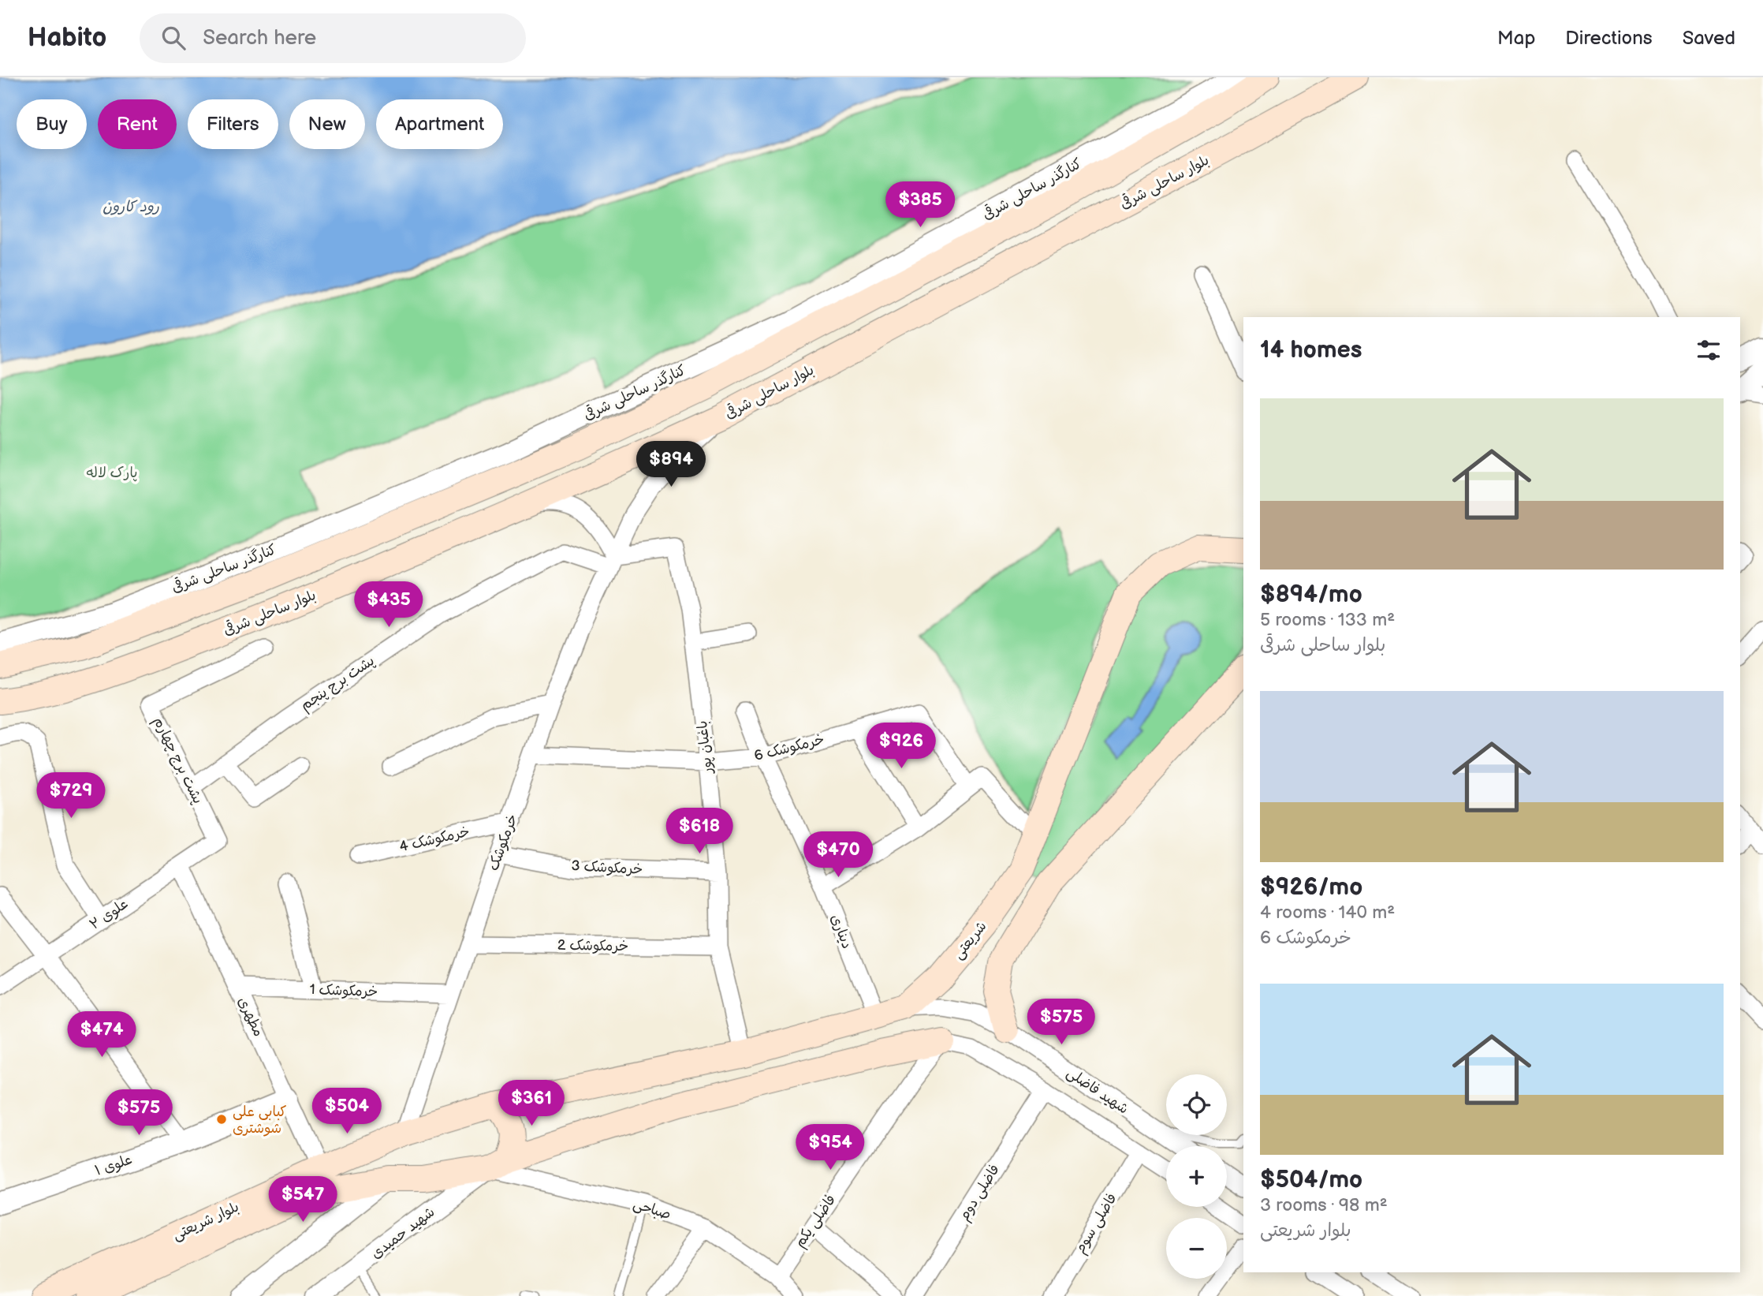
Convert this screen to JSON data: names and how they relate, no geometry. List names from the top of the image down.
{
  "streets": {
    "main road": ["بلوار ساحلی شرقی", "شریعتی", "بلوار شریعتی"],
    "street": [
      "کنارگذر ساحلی شرقی",
      "پشت برج پنجم",
      "باغبان پور",
      "خرمکوشک 6",
      "پشت برج چهارم",
      "خرمکوشک 4",
      "خرمکوشک",
      "خرمکوشک 3",
      "علوی ۲",
      "دیناری",
      "خرمکوشک 2",
      "خرمکوشک 1",
      "مطهری",
      "شهید فاضلی",
      "علوی ۱",
      "فاضلی دوم",
      "صباحی",
      "فاضلی یکم",
      "فاضلی سوم",
      "شهید حمیدی"
    ]
  },
  "crossings": [
    ["بلوار ساحلی شرقی", "خرمکوشک"],
    ["پشت برج پنجم", "باغبان پور"],
    ["پشت برج پنجم", "پشت برج چهارم"],
    ["پشت برج پنجم", "خرمکوشک"],
    ["باغبان پور", "خرمکوشک 6"],
    ["باغبان پور", "خرمکوشک"],
    ["باغبان پور", "خرمکوشک 3"],
    ["باغبان پور", "شریعتی"],
    ["باغبان پور", "خرمکوشک 2"],
    ["خرمکوشک 6", "خرمکوشک"],
    ["خرمکوشک 6", "دیناری"],
    ["پشت برج چهارم", "علوی ۲"],
    ["خرمکوشک 4", "خرمکوشک"],
    ["خرمکوشک", "خرمکوشک 3"],
    ["خرمکوشک", "خرمکوشک 2"],
    ["خرمکوشک", "خرمکوشک 1"],
    ["خرمکوشک", "بلوار شریعتی"],
    ["علوی ۲", "مطهری"],
    ["دیناری", "شریعتی"],
    ["شریعتی", "شهید فاضلی"],
    ["شریعتی", "بلوار شریعتی"],
    ["خرمکوشک 1", "مطهری"],
    ["مطهری", "علوی ۱"],
    ["مطهری", "بلوار شریعتی"],
    ["شهید فاضلی", "فاضلی دوم"],
    ["شهید فاضلی", "فاضلی یکم"],
    ["شهید فاضلی", "فاضلی سوم"],
    ["صباحی", "بلوار شریعتی"],
    ["صباحی", "فاضلی یکم"],
    ["صباحی", "شهید حمیدی"],
    ["بلوار شریعتی", "شهید حمیدی"]
  ],
  "water": ["رود کارون"],
  "parks": ["پارک لاله"],
  "places": ["کبابی علی شوشتری"],
  "page": {
    "header": "Habito",
    "search": "Search here",
    "nav": ["Map", "Directions", "Saved"],
    "chip": [
      "Buy",
      "Rent",
      "Filters",
      "New",
      "Apartment"
    ],
    "price": [
      "$385",
      "$894",
      "$435",
      "$926",
      "$729",
      "$618",
      "$470",
      "$575",
      "$474",
      "$361",
      "$504",
      "$575",
      "$954",
      "$547"
    ],
    "heading": "14 homes",
    "list": [
      {
        "name": "$894/mo",
        "note": "5 rooms · 133 m² · بلوار ساحلی شرقی"
      },
      {
        "name": "$926/mo",
        "note": "4 rooms · 140 m² · خرمکوشک 6"
      },
      {
        "name": "$504/mo",
        "note": "3 rooms · 98 m² · بلوار شریعتی"
      }
    ],
    "map_buttons": ["+", "−"]
  }
}
